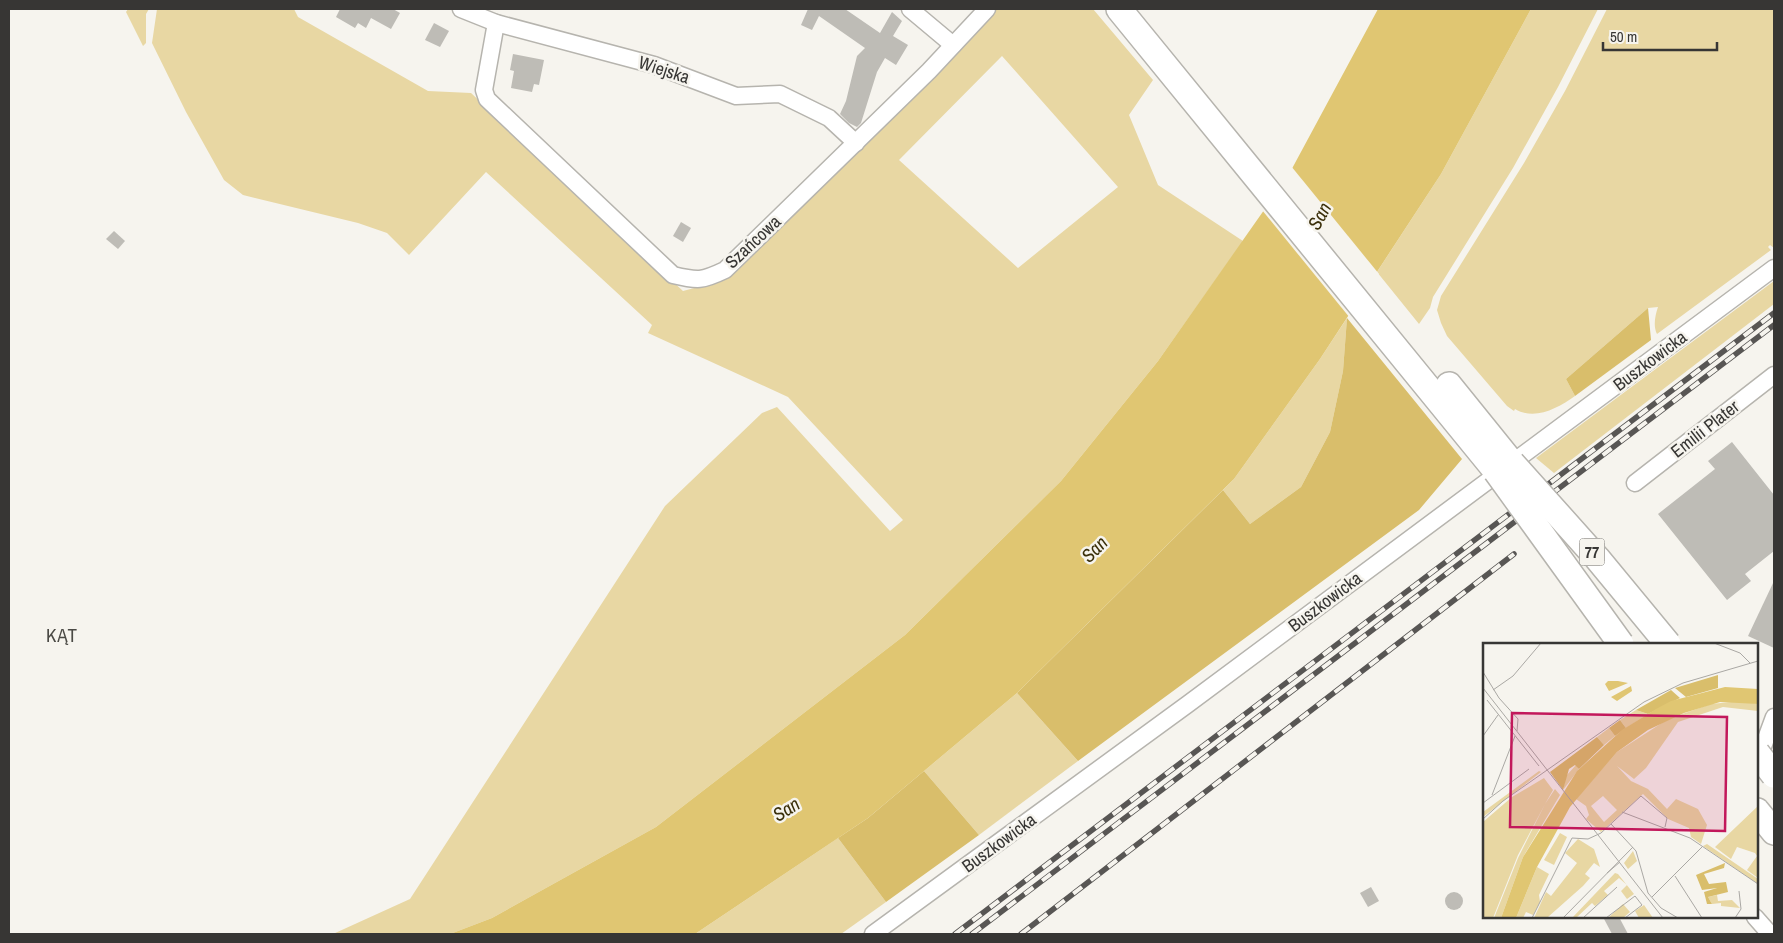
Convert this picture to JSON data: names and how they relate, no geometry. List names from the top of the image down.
{
  "streets": {
    "highway": ["77"],
    "street": [
      "Wiejska",
      "Szańcowa",
      "Buszkowicka",
      "Emilii Plater"
    ]
  },
  "crossings": [
    ["Wiejska", "Szańcowa"]
  ],
  "districts": ["KĄT"],
  "water": ["San"],
  "scale_bar": "50 m"
}
